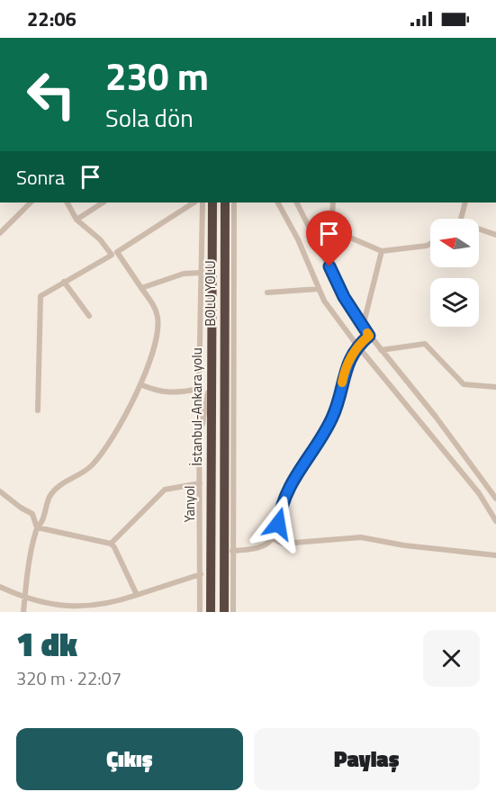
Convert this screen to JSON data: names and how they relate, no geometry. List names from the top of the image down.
{
  "streets": {
    "highway": ["BOLU YOLU", "İstanbul-Ankara yolu"],
    "street": ["Yanyol"]
  },
  "north": "left",
  "page": {
    "status": "22:06",
    "turn": ["230 m", "Sola dön"],
    "then": "Sonra",
    "heading": ["1 dk", "320 m · 22:07"],
    "buttons": ["Çıkış", "Paylaş"]
  }
}
